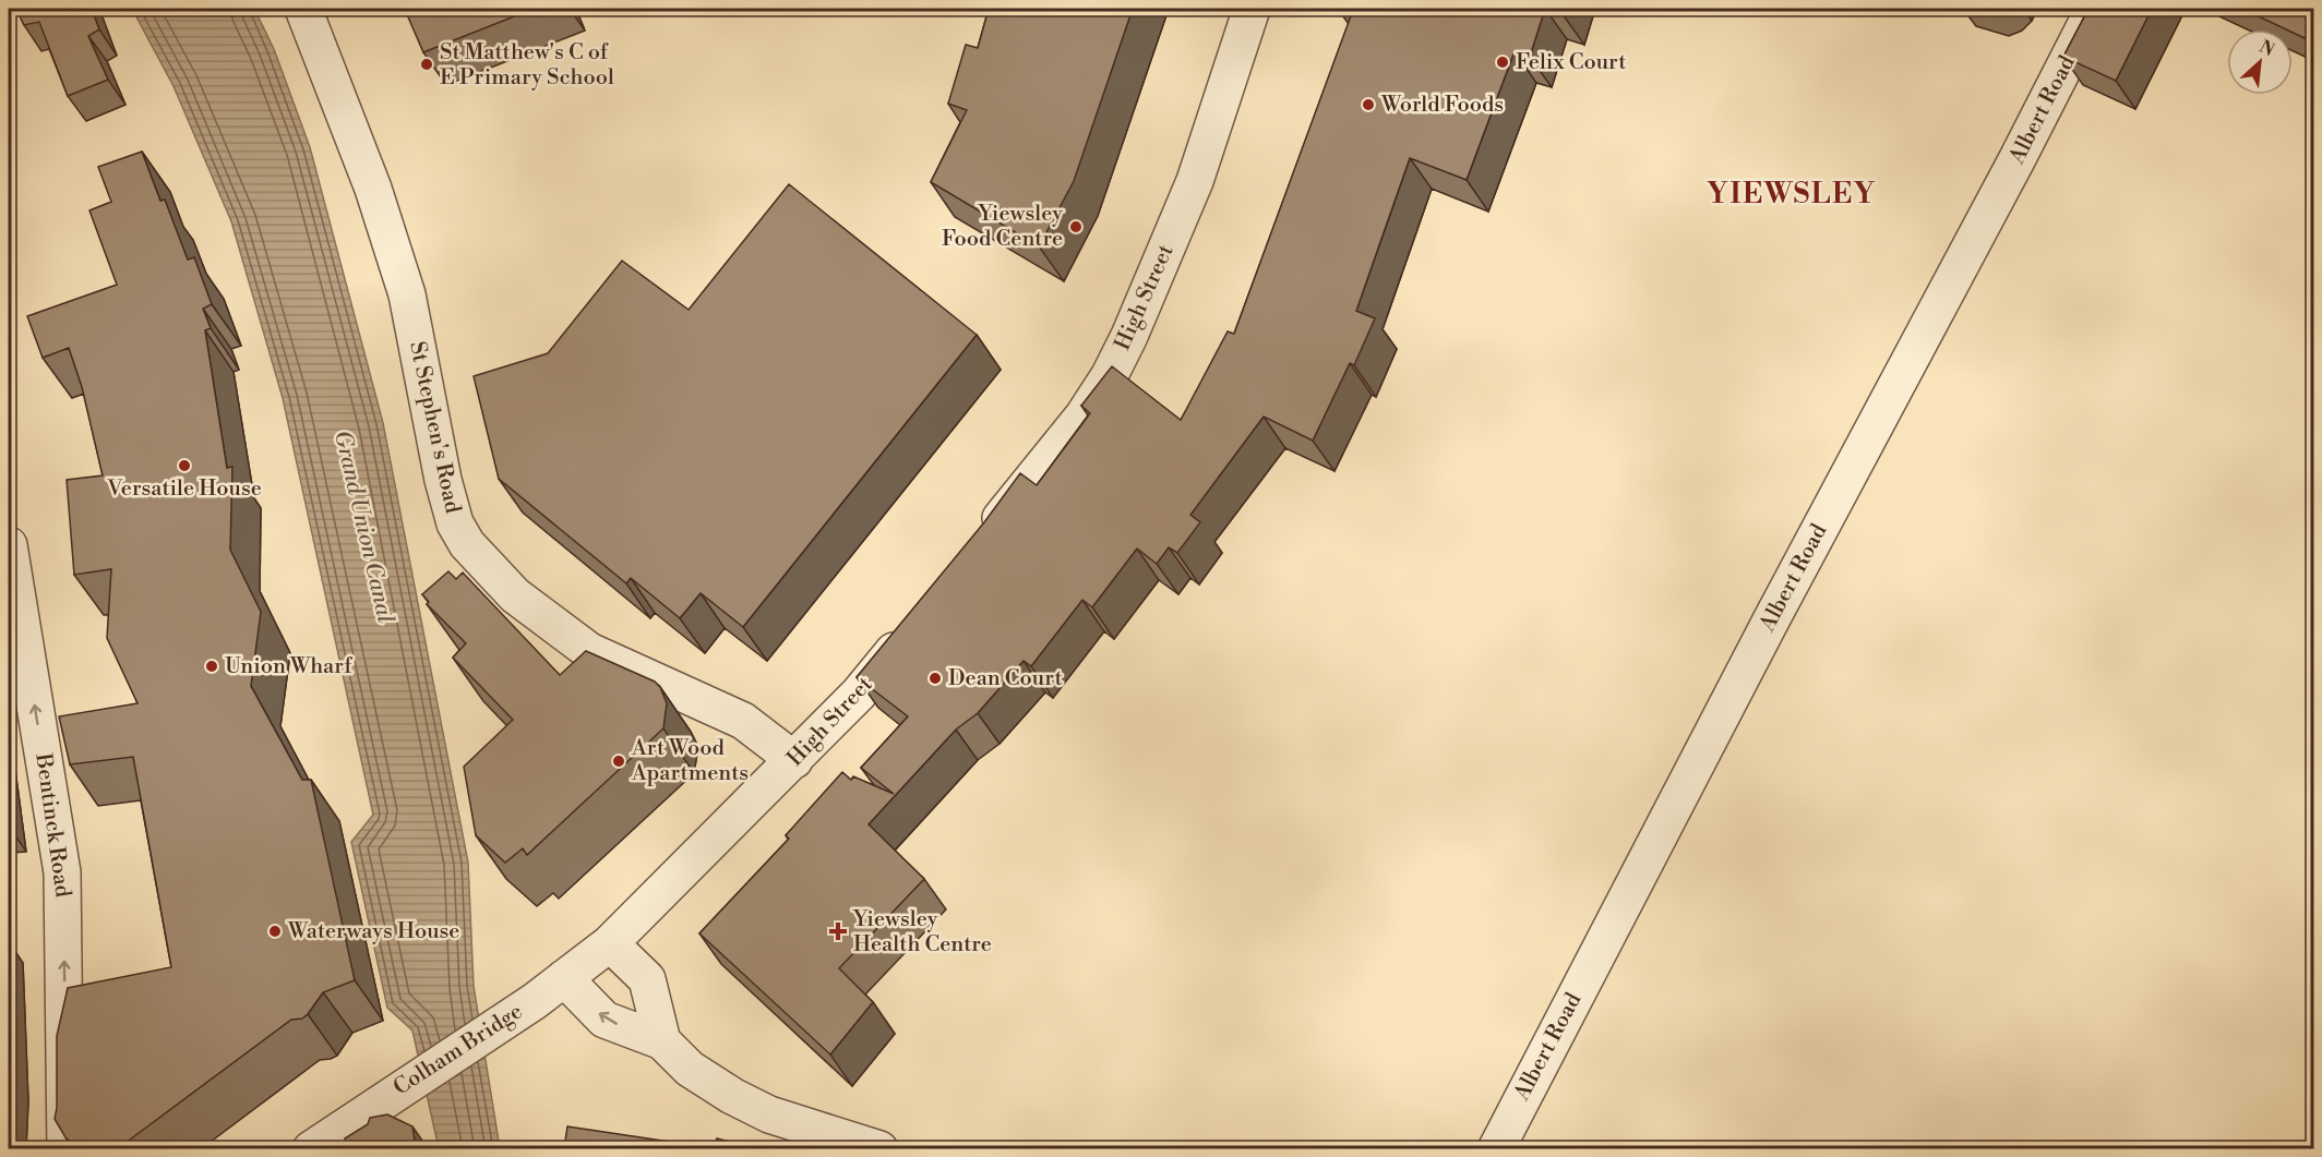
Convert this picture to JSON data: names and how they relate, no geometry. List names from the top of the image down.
{
  "streets": {
    "street": [
      "Albert Road",
      "High Street",
      "St Stephen's Road",
      "Bentinck Road",
      "Colham Bridge"
    ]
  },
  "crossings": [
    ["High Street", "St Stephen's Road"],
    ["High Street", "Colham Bridge"]
  ],
  "one_way": ["Bentinck Road"],
  "districts": ["YIEWSLEY"],
  "water": ["Grand Union Canal"],
  "places": {
    "other": [
      "Felix Court",
      "St Matthew's C of E Primary School",
      "World Foods",
      "Yiewsley Food Centre",
      "Versatile House",
      "Union Wharf",
      "Dean Court",
      "Art Wood Apartments",
      "Waterways House"
    ],
    "health": ["Yiewsley Health Centre"]
  },
  "north": "top right"
}
